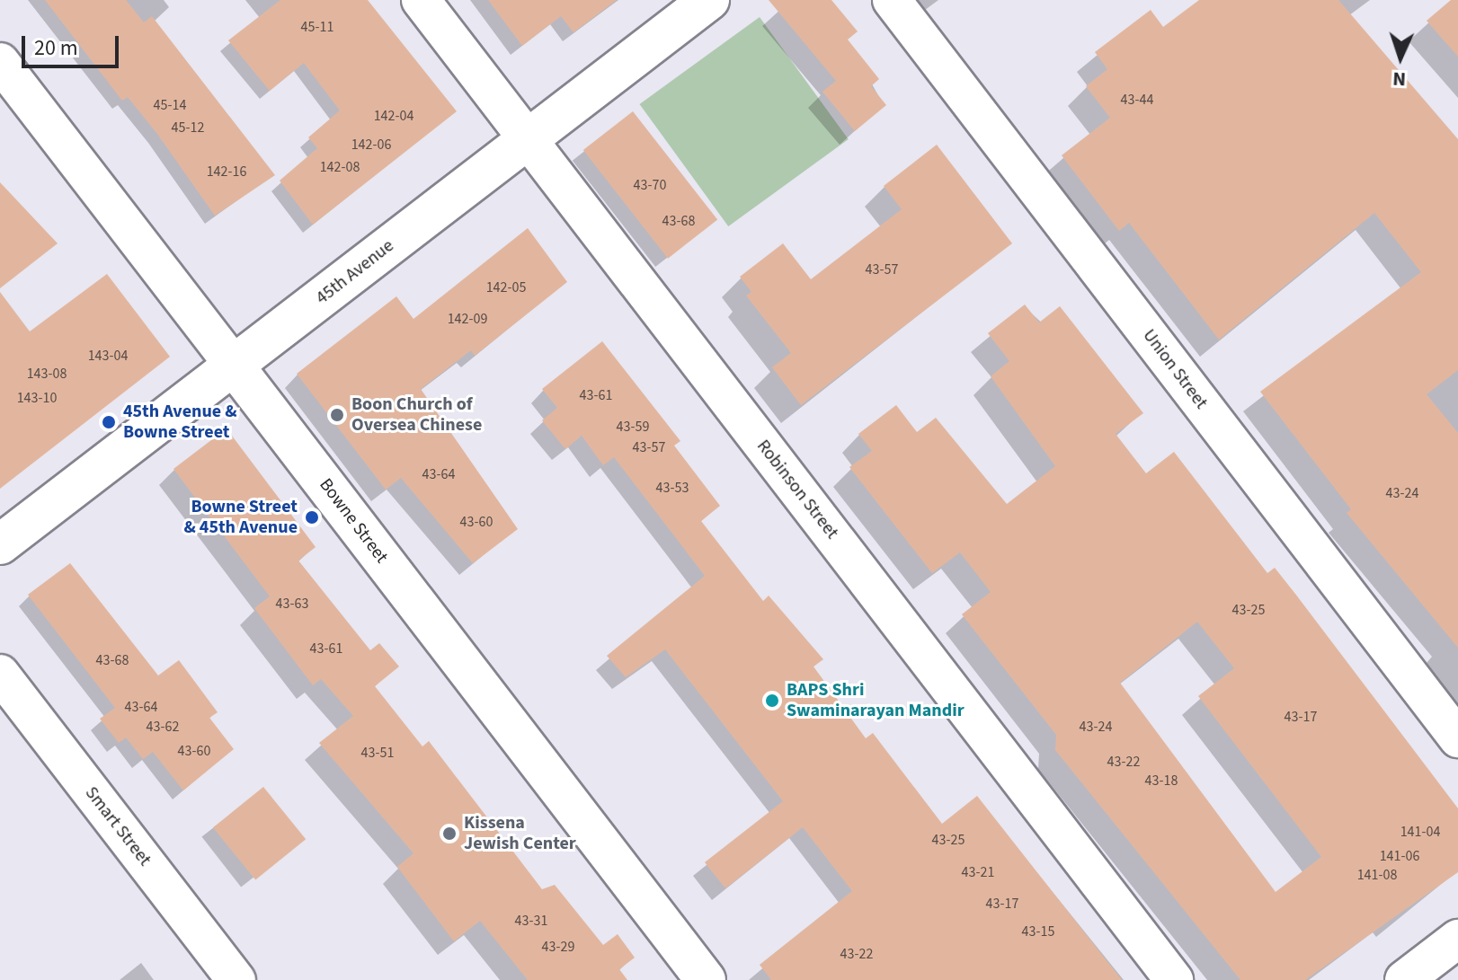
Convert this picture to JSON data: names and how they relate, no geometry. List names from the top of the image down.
{
  "streets": {
    "street": [
      "45th Avenue",
      "Union Street",
      "Robinson Street",
      "Bowne Street",
      "Smart Street"
    ]
  },
  "crossings": [
    ["45th Avenue", "Robinson Street"],
    ["45th Avenue", "Bowne Street"]
  ],
  "places": [
    "Boon Church of Oversea Chinese",
    "45th Avenue & Bowne Street",
    "Bowne Street & 45th Avenue",
    "BAPS Shri Swaminarayan Mandir",
    "Kissena Jewish Center"
  ],
  "house_numbers": [
    "45-11",
    "43-44",
    "45-14",
    "142-04",
    "45-12",
    "142-06",
    "142-08",
    "142-16",
    "43-70",
    "43-68",
    "43-57",
    "142-05",
    "142-09",
    "143-04",
    "143-08",
    "43-61",
    "143-10",
    "43-59",
    "43-57",
    "43-64",
    "43-53",
    "43-24",
    "43-60",
    "43-63",
    "43-25",
    "43-61",
    "43-68",
    "43-64",
    "43-17",
    "43-62",
    "43-24",
    "43-60",
    "43-51",
    "43-22",
    "43-18",
    "141-04",
    "43-25",
    "141-06",
    "43-21",
    "141-08",
    "43-17",
    "43-31",
    "43-15",
    "43-29",
    "43-22"
  ],
  "scale_bar": "20 m",
  "north": "bottom"
}
